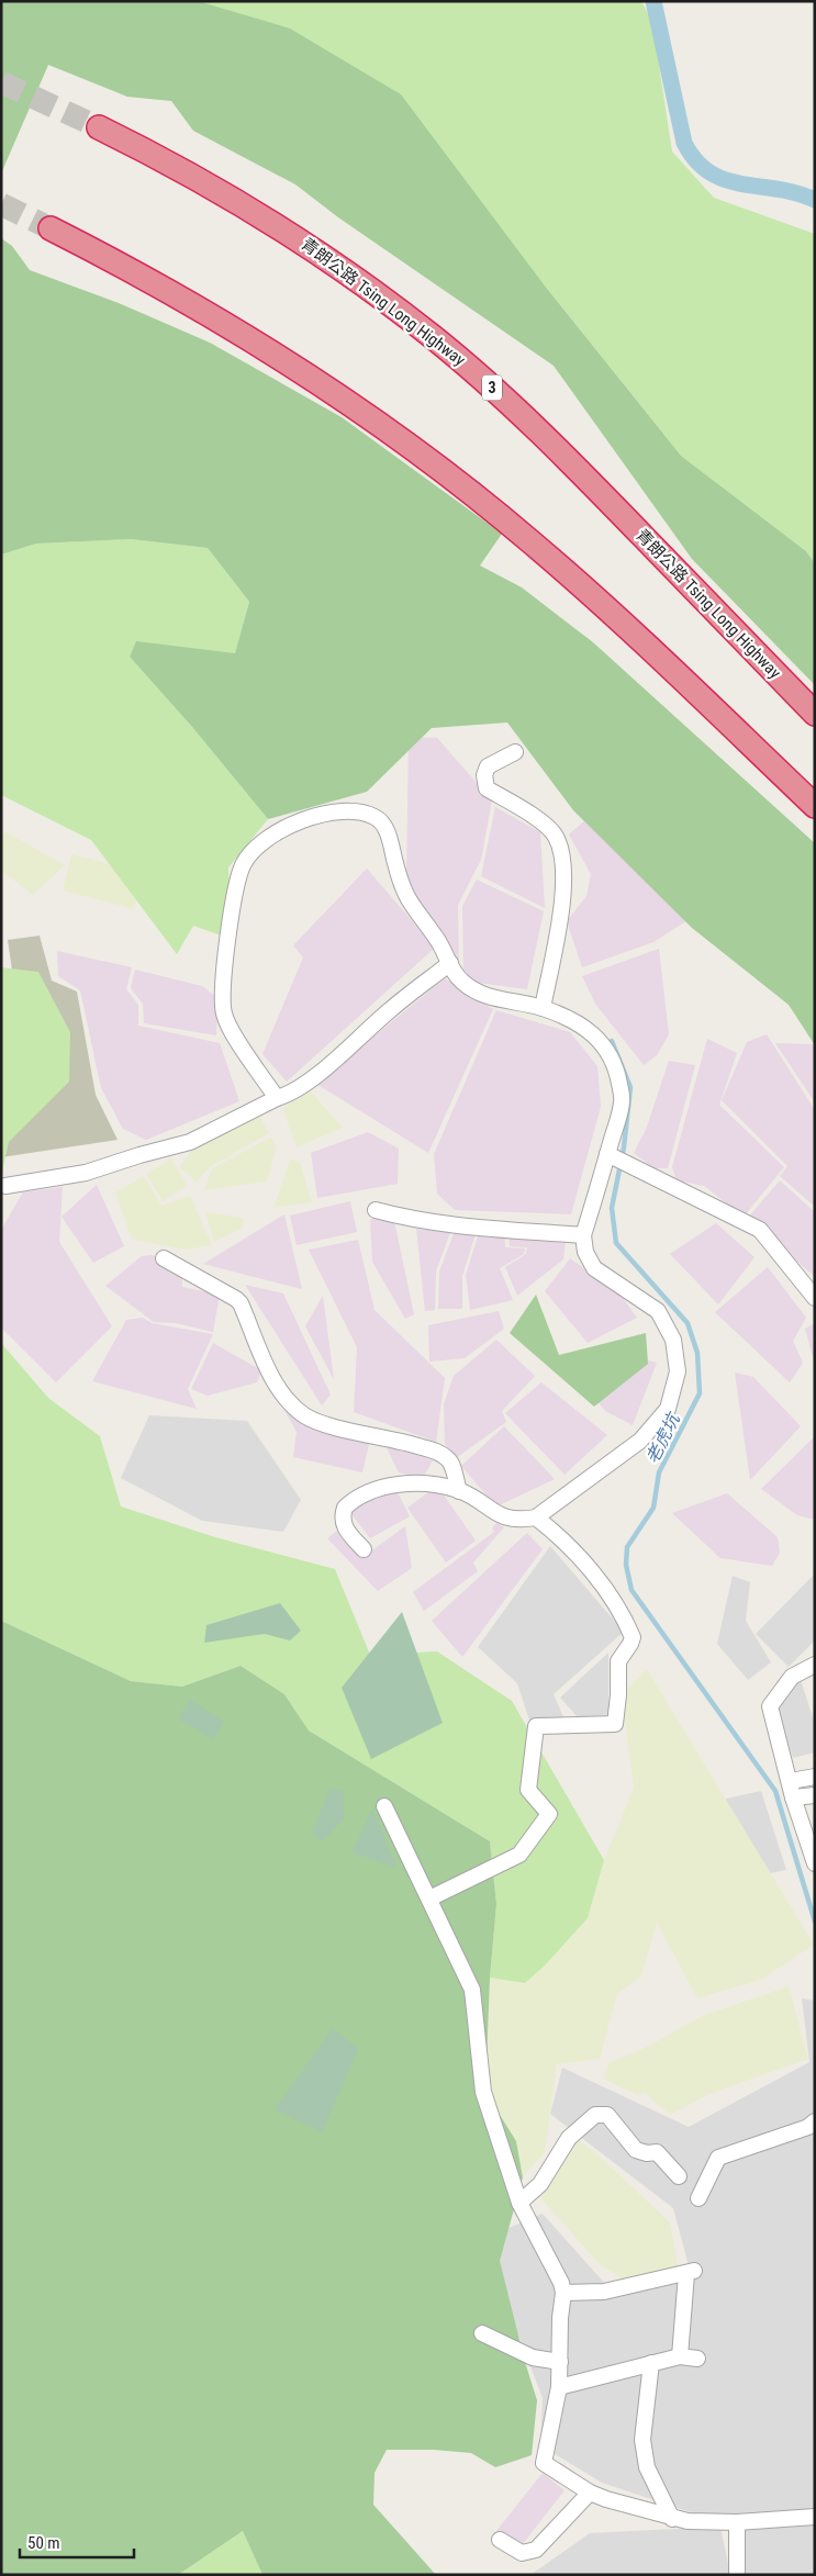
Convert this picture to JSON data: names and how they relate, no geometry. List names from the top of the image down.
{
  "streets": {
    "highway": ["青朗公路 Tsing Long Highway", "3"]
  },
  "water": ["老虎坑"],
  "scale_bar": "50 m"
}
